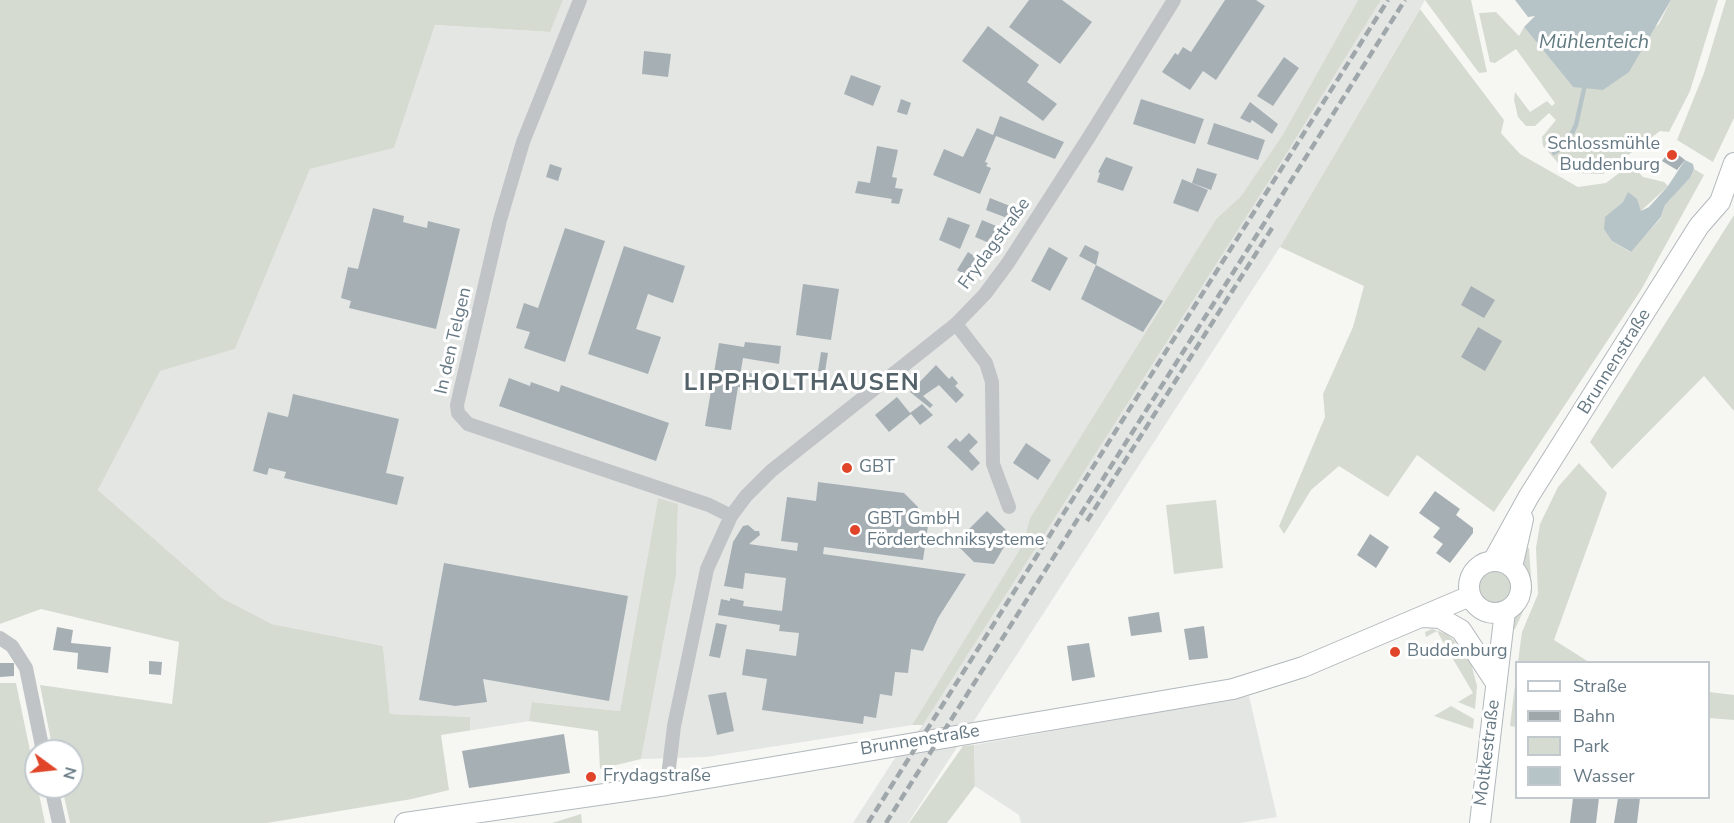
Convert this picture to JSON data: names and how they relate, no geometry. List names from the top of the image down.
{
  "streets": {
    "street": [
      "Frydagstraße",
      "In den Telgen",
      "Brunnenstraße",
      "Moltkestraße"
    ]
  },
  "crossings": [
    ["Frydagstraße", "In den Telgen"],
    ["Frydagstraße", "Brunnenstraße"],
    ["Brunnenstraße", "Moltkestraße"]
  ],
  "districts": ["LIPPHOLTHAUSEN"],
  "water": ["Mühlenteich"],
  "places": [
    "Schlossmühle Buddenburg",
    "GBT",
    "GBT GmbH Fördertechniksysteme",
    "Buddenburg",
    "Frydagstraße"
  ],
  "legend": [
    "Straße",
    "Bahn",
    "Park",
    "Wasser"
  ],
  "north": "right"
}
